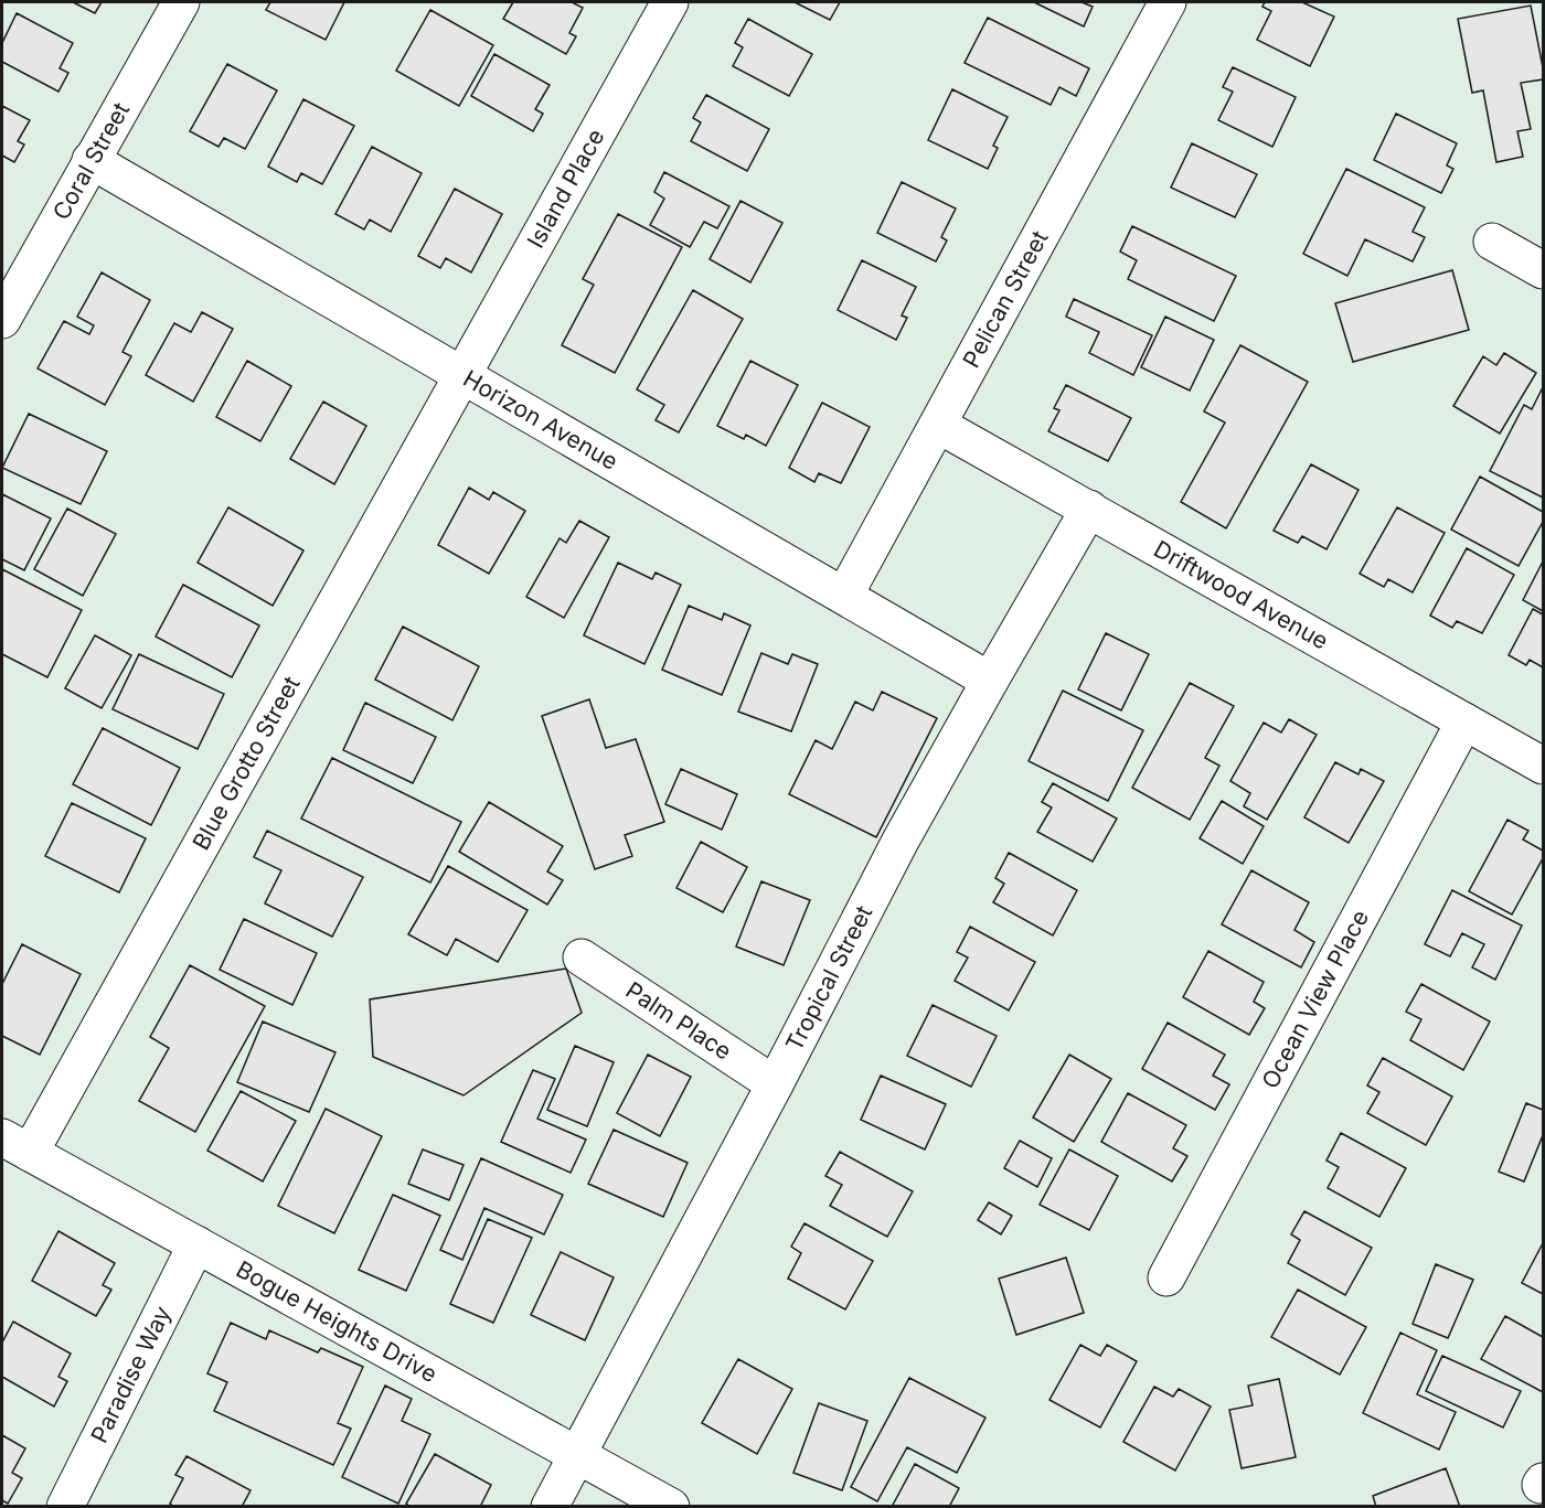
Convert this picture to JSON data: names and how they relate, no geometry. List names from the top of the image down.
{
  "streets": {
    "street": [
      "Coral Street",
      "Island Place",
      "Pelican Street",
      "Horizon Avenue",
      "Driftwood Avenue",
      "Blue Grotto Street",
      "Tropical Street",
      "Ocean View Place",
      "Palm Place",
      "Bogue Heights Drive",
      "Paradise Way"
    ]
  },
  "crossings": [
    ["Coral Street", "Horizon Avenue"],
    ["Island Place", "Horizon Avenue"],
    ["Island Place", "Blue Grotto Street"],
    ["Pelican Street", "Horizon Avenue"],
    ["Pelican Street", "Driftwood Avenue"],
    ["Horizon Avenue", "Blue Grotto Street"],
    ["Horizon Avenue", "Tropical Street"],
    ["Driftwood Avenue", "Tropical Street"],
    ["Driftwood Avenue", "Ocean View Place"],
    ["Blue Grotto Street", "Bogue Heights Drive"],
    ["Tropical Street", "Palm Place"],
    ["Tropical Street", "Bogue Heights Drive"],
    ["Bogue Heights Drive", "Paradise Way"]
  ]
}
